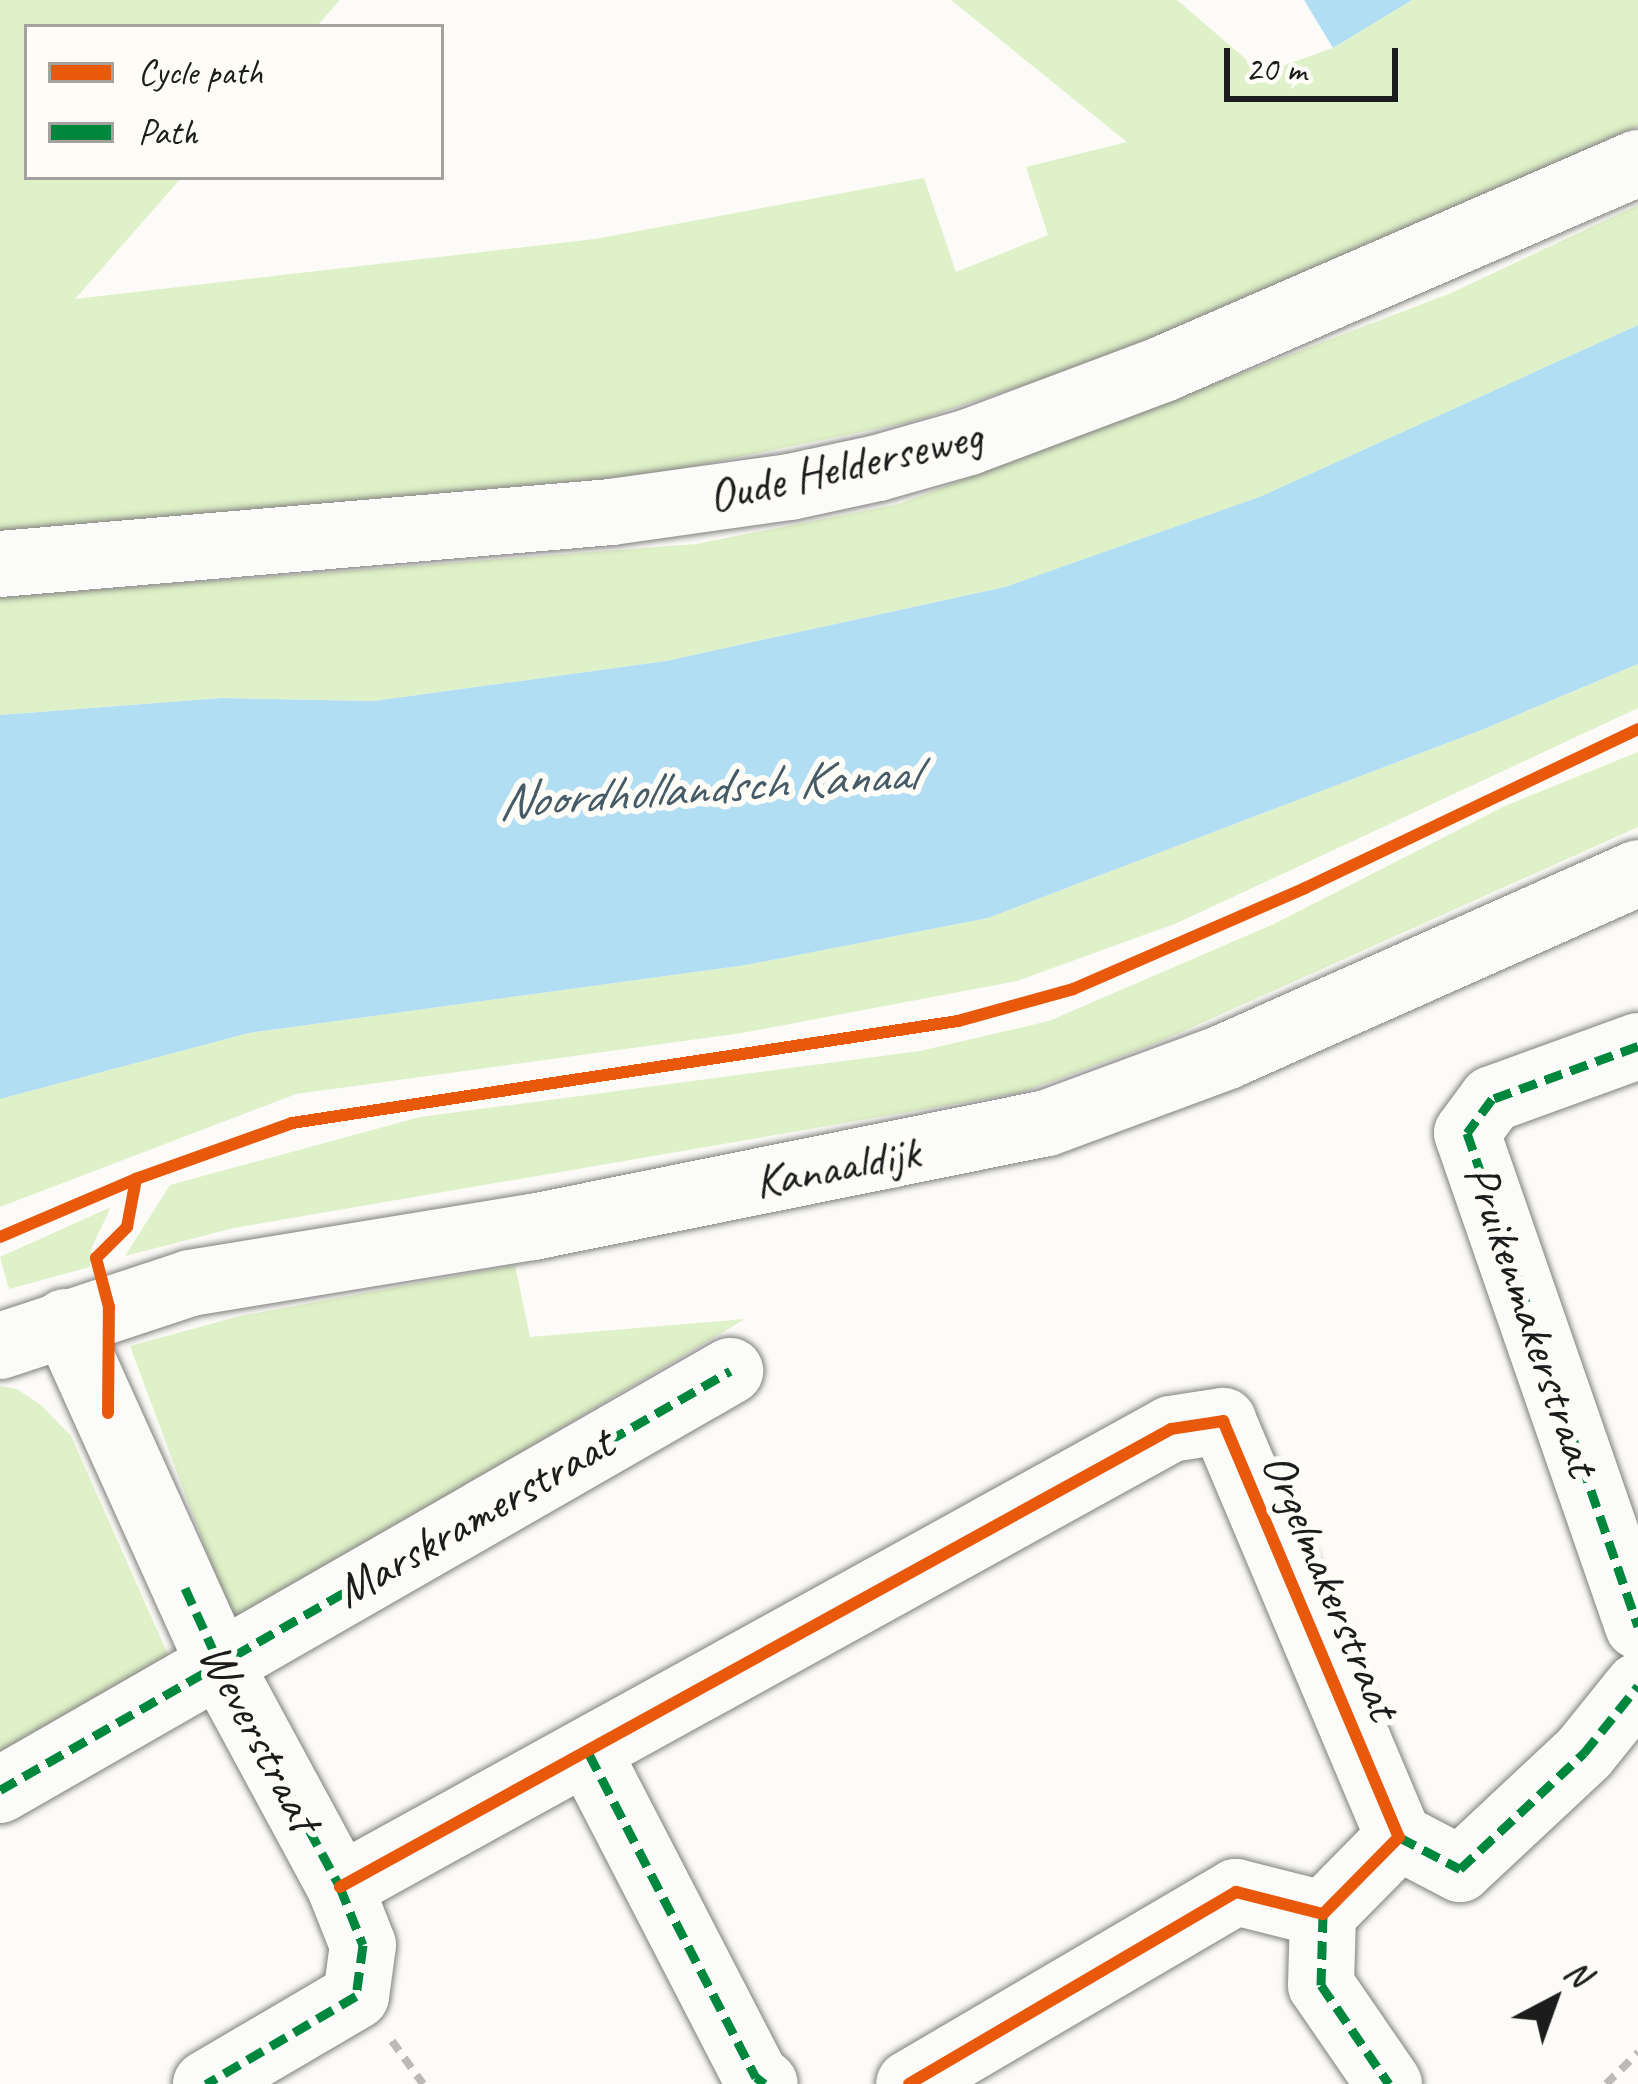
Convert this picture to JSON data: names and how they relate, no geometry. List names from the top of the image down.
{
  "streets": {
    "street": [
      "Oude Helderseweg",
      "Kanaaldijk",
      "Pruikenmakerstraat",
      "Marskramerstraat",
      "Orgelmakerstraat",
      "Weverstraat"
    ]
  },
  "crossings": [
    ["Kanaaldijk", "Weverstraat"],
    ["Marskramerstraat", "Weverstraat"],
    ["Orgelmakerstraat", "Weverstraat"]
  ],
  "water": ["Noordhollandsch Kanaal"],
  "legend": ["Cycle path", "Path"],
  "scale_bar": "20 m",
  "north": "top right"
}
